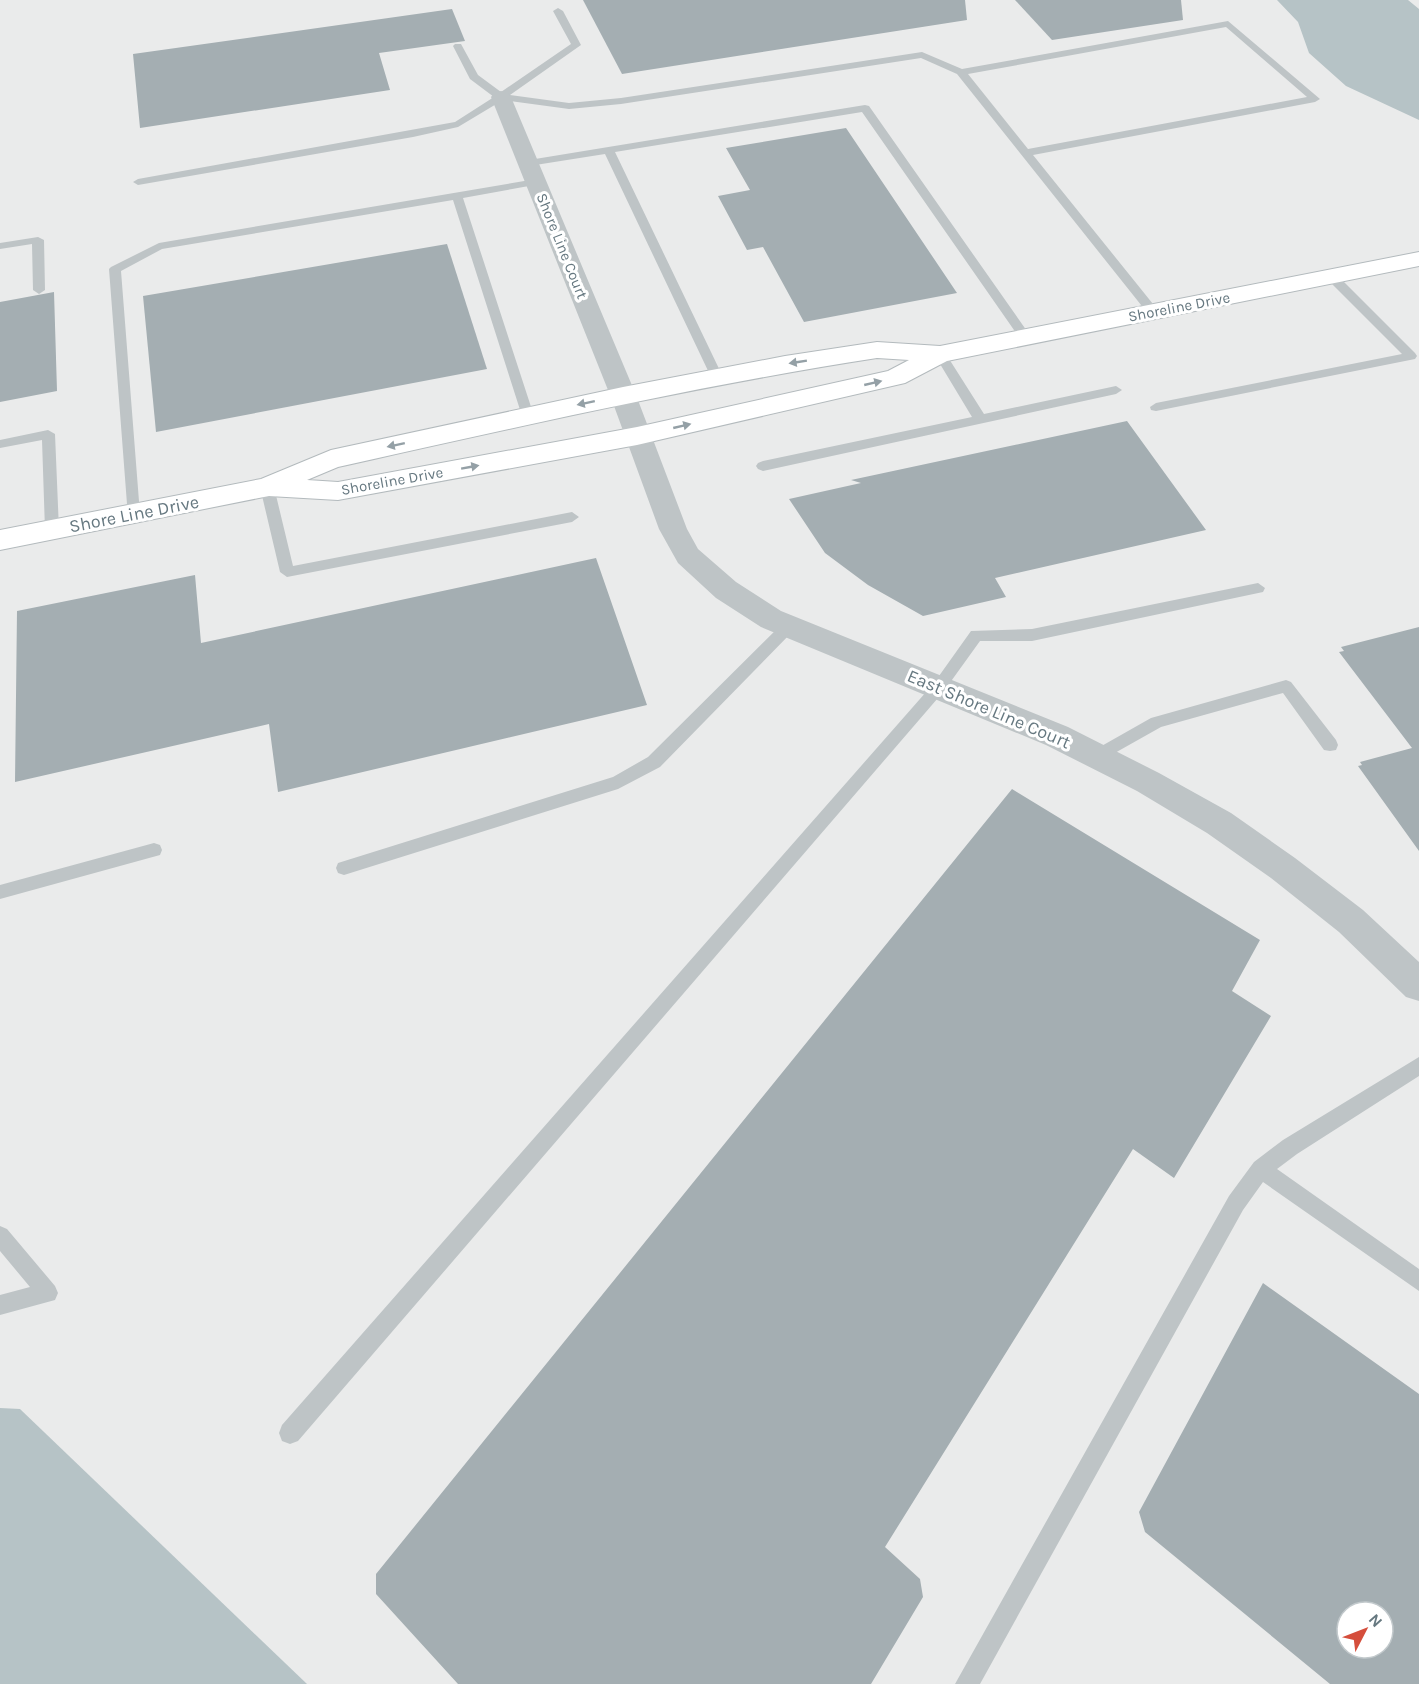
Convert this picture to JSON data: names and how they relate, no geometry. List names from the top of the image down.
{
  "streets": {
    "street": [
      "Shore Line Court",
      "Shoreline Drive",
      "Shore Line Drive",
      "East Shore Line Court"
    ]
  },
  "crossings": [
    ["Shore Line Court", "Shoreline Drive"],
    ["Shore Line Court", "East Shore Line Court"],
    ["Shoreline Drive", "Shore Line Drive"],
    ["Shoreline Drive", "East Shore Line Court"]
  ],
  "north": "top right"
}
